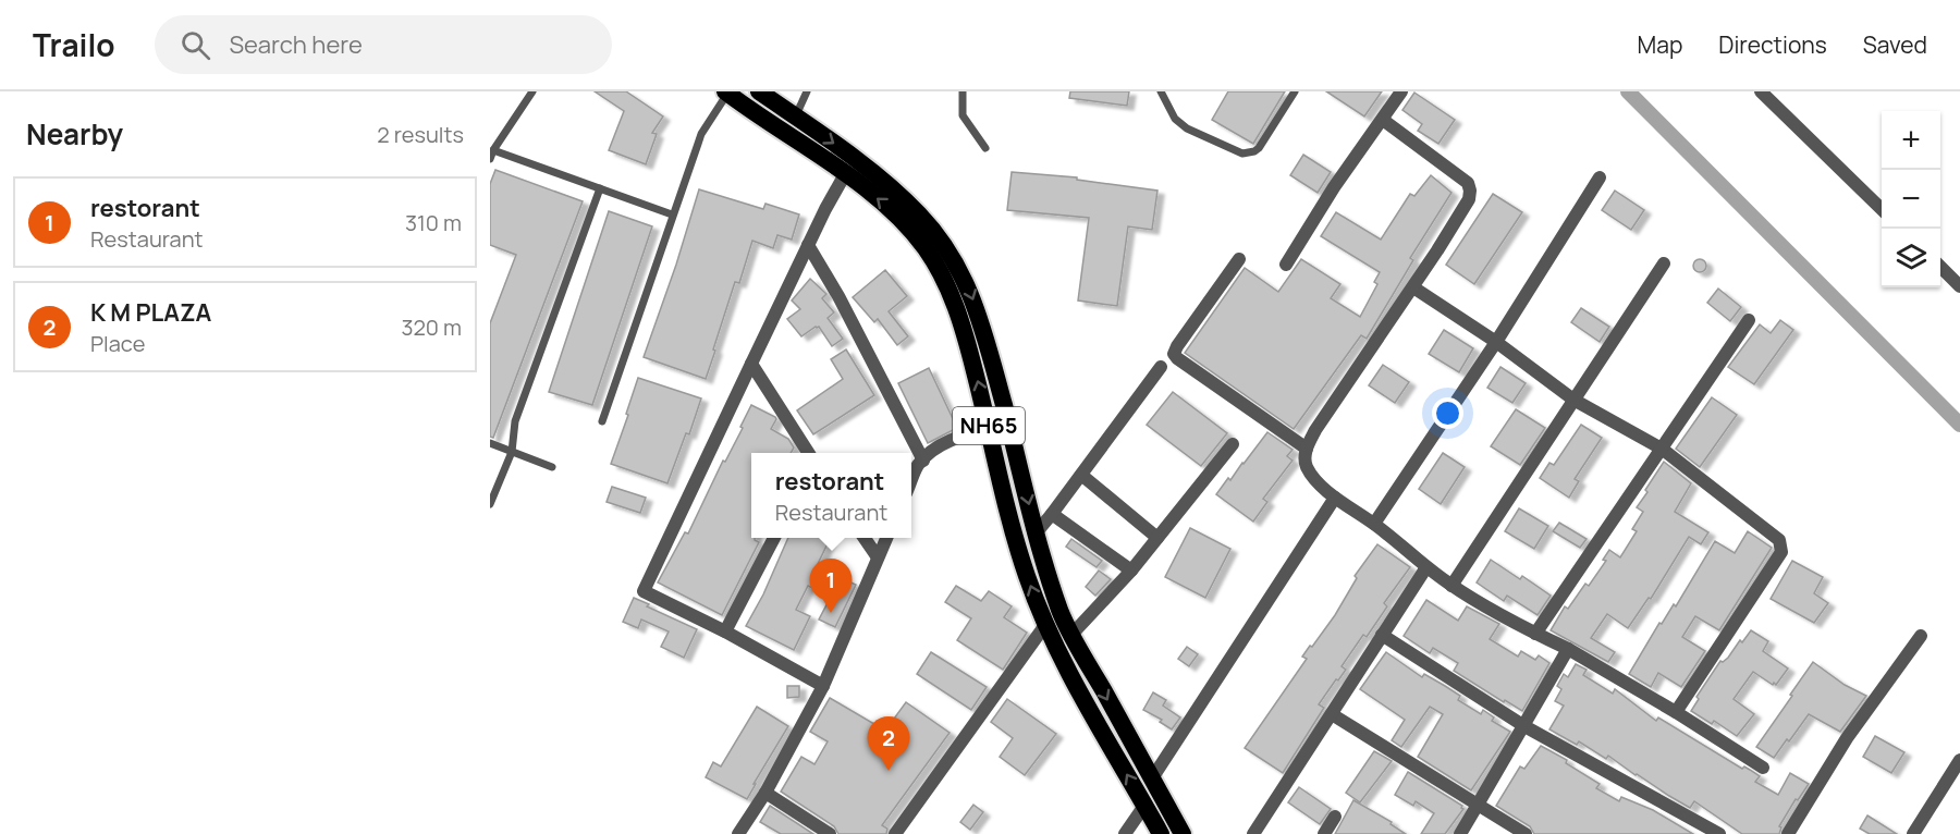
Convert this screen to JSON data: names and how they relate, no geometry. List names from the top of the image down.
{
  "streets": {
    "highway": ["NH65"]
  },
  "page": {
    "header": "Trailo",
    "search": "Search here",
    "nav": ["Map", "Directions", "Saved"],
    "heading": ["Nearby", "2 results"],
    "map_buttons": ["+", "−"],
    "list": [
      {
        "mark": "1",
        "name": "restorant",
        "note": "Restaurant",
        "value": "310 m"
      },
      {
        "mark": "2",
        "name": "K M PLAZA",
        "note": "Place",
        "value": "320 m"
      }
    ],
    "popup": ["restorant", "Restaurant"],
    "pins": ["1", "2"]
  }
}
